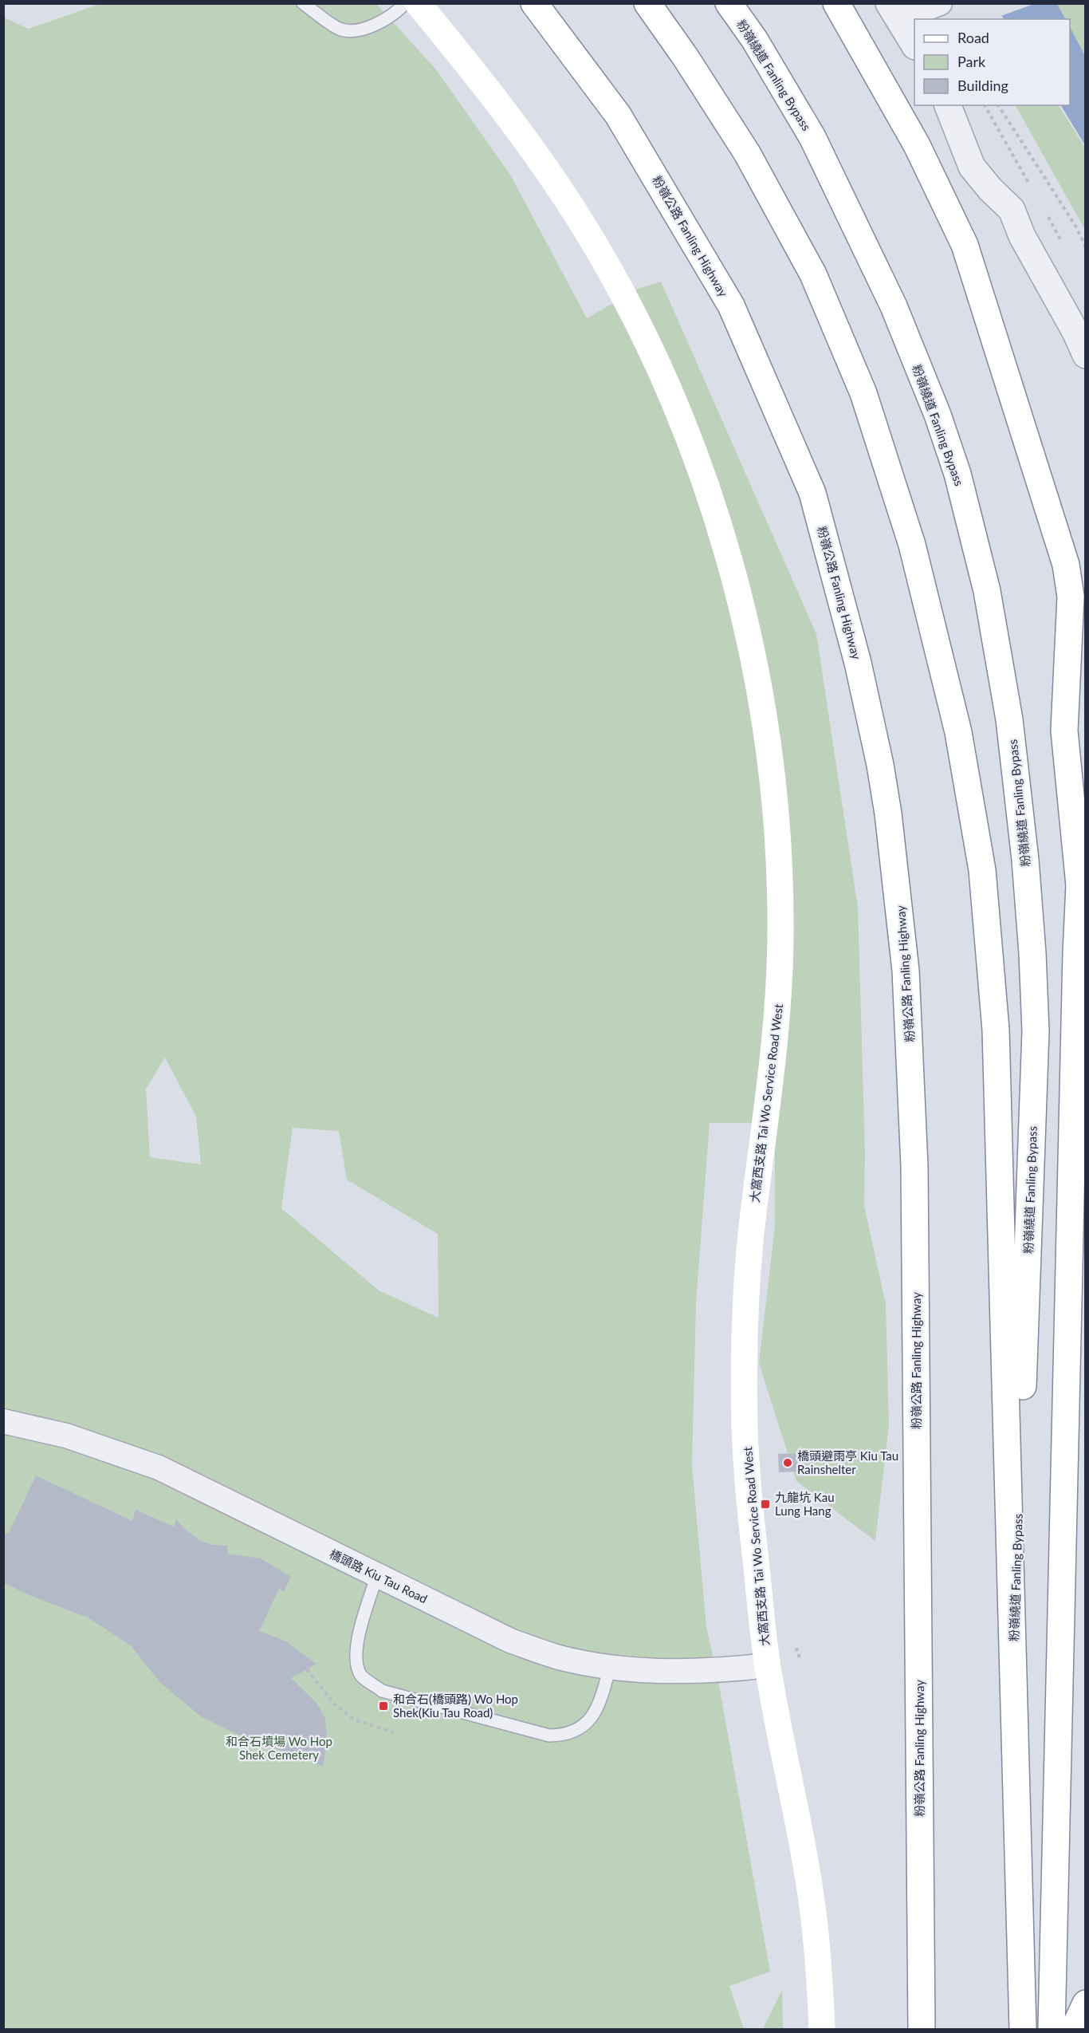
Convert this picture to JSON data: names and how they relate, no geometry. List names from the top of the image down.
{
  "streets": {
    "main road": ["粉嶺繞道 Fanling Bypass", "粉嶺公路 Fanling Highway", "大窩西支路 Tai Wo Service Road West"],
    "street": ["橋頭路 Kiu Tau Road"]
  },
  "crossings": [
    ["大窩西支路 Tai Wo Service Road West", "橋頭路 Kiu Tau Road"]
  ],
  "parks": ["和合石墳場 Wo Hop Shek Cemetery"],
  "places": {
    "other": ["橋頭避雨亭 Kiu Tau Rainshelter"],
    "transit": ["九龍坑 Kau Lung Hang", "和合石(橋頭路) Wo Hop Shek(Kiu Tau Road)"]
  },
  "legend": ["Road", "Park", "Building"]
}
